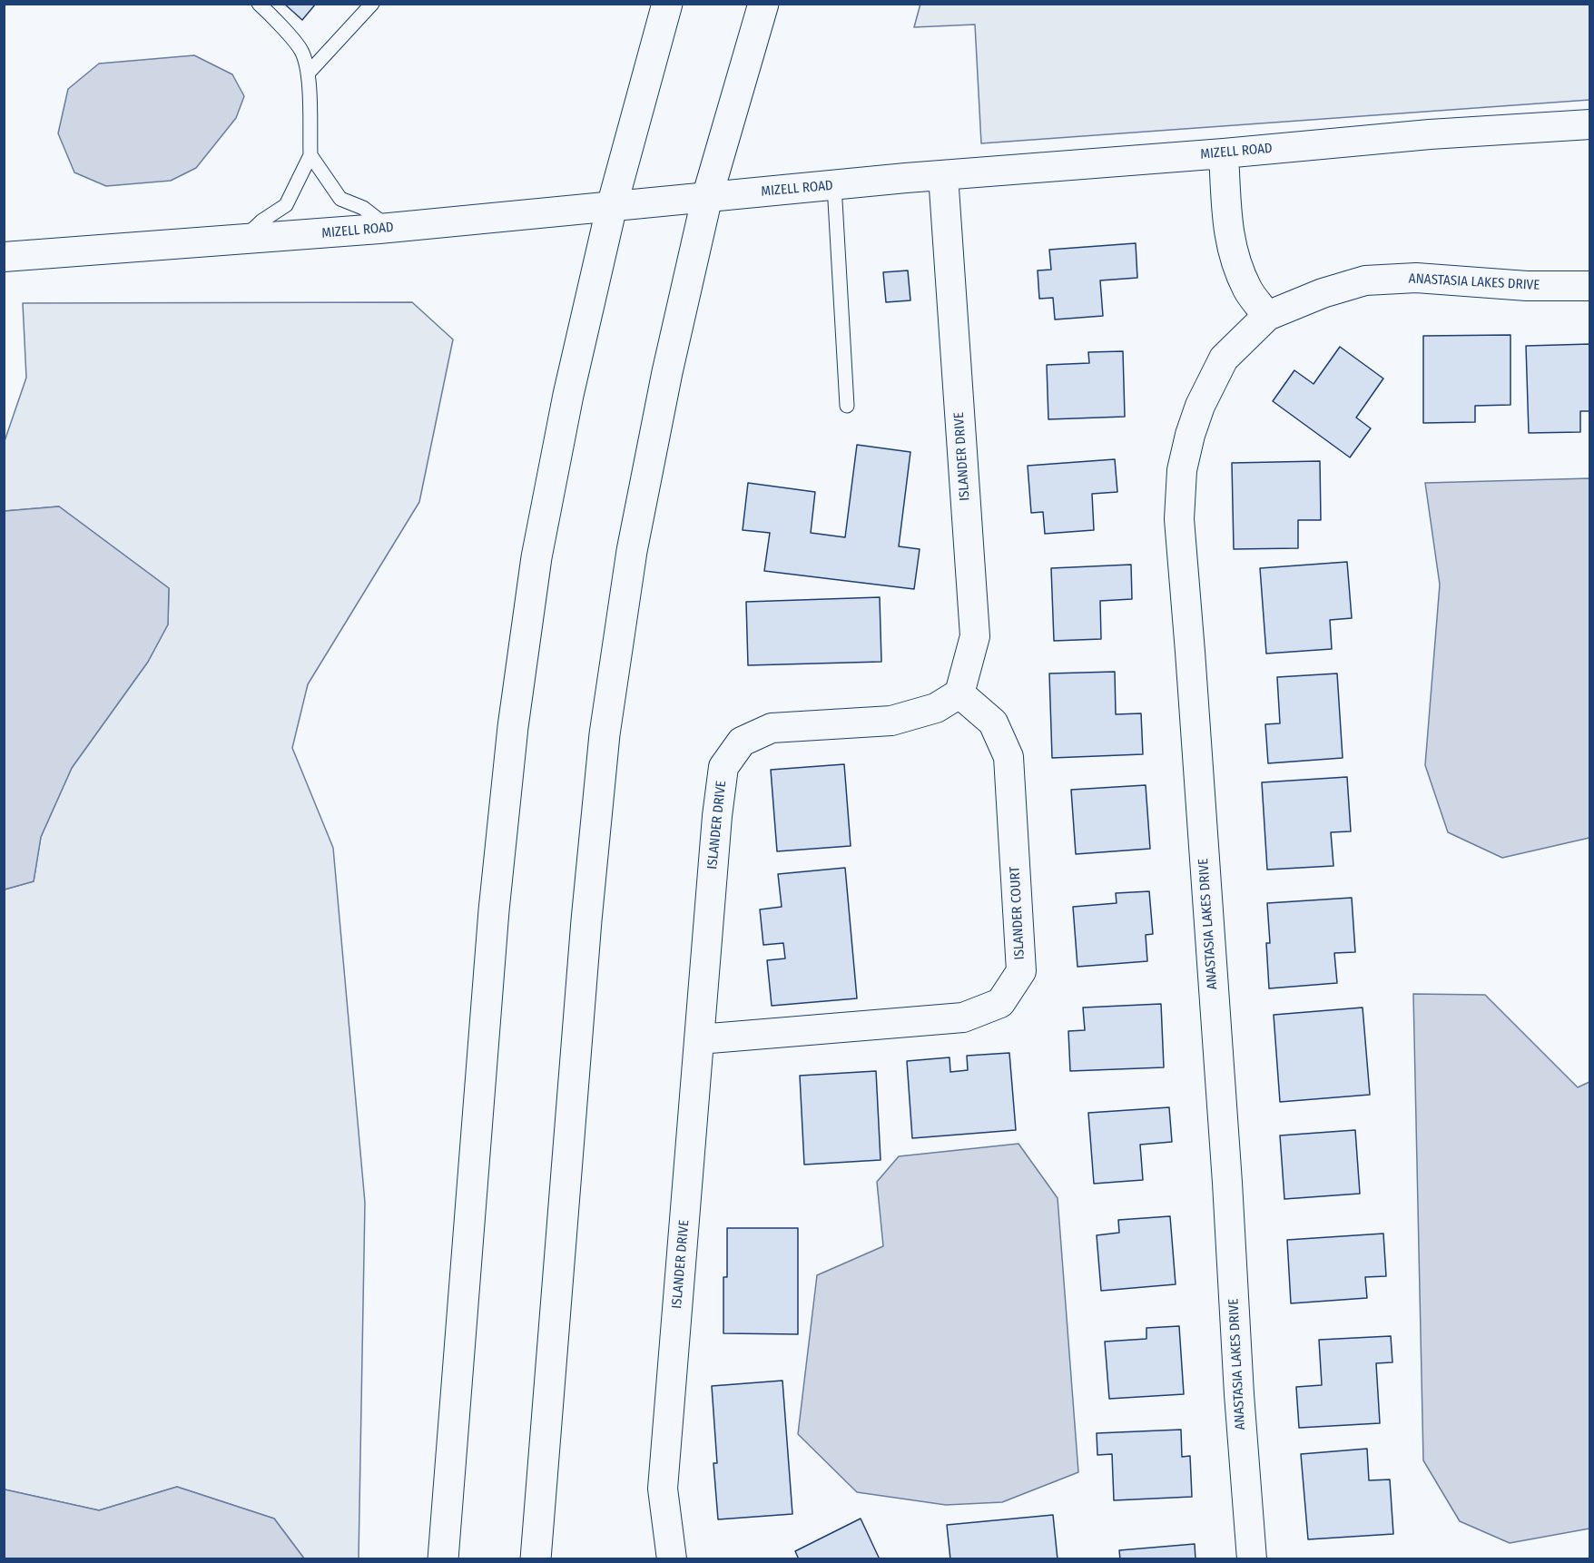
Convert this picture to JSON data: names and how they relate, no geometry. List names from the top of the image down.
{
  "streets": {
    "street": [
      "MIZELL ROAD",
      "ANASTASIA LAKES DRIVE",
      "ISLANDER DRIVE",
      "ISLANDER COURT"
    ]
  },
  "crossings": [
    ["MIZELL ROAD", "ISLANDER DRIVE"],
    ["ISLANDER DRIVE", "ISLANDER COURT"]
  ]
}
